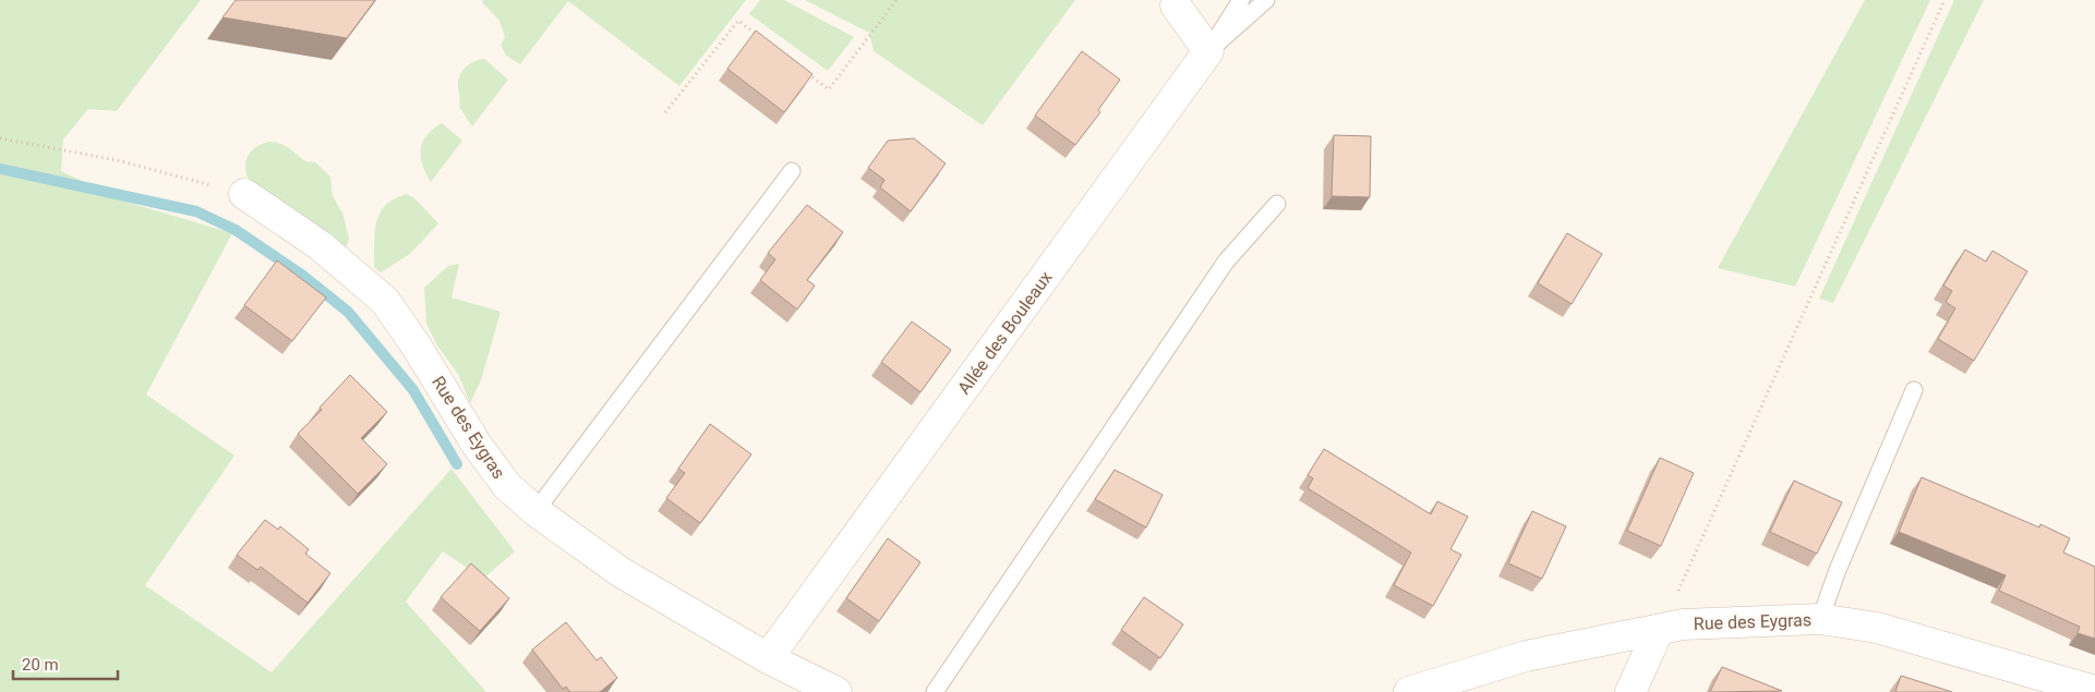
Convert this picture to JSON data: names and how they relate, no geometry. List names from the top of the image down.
{
  "streets": {
    "street": ["Allée des Bouleaux", "Rue des Eygras"]
  },
  "crossings": [
    ["Allée des Bouleaux", "Rue des Eygras"]
  ],
  "scale_bar": "20 m"
}
